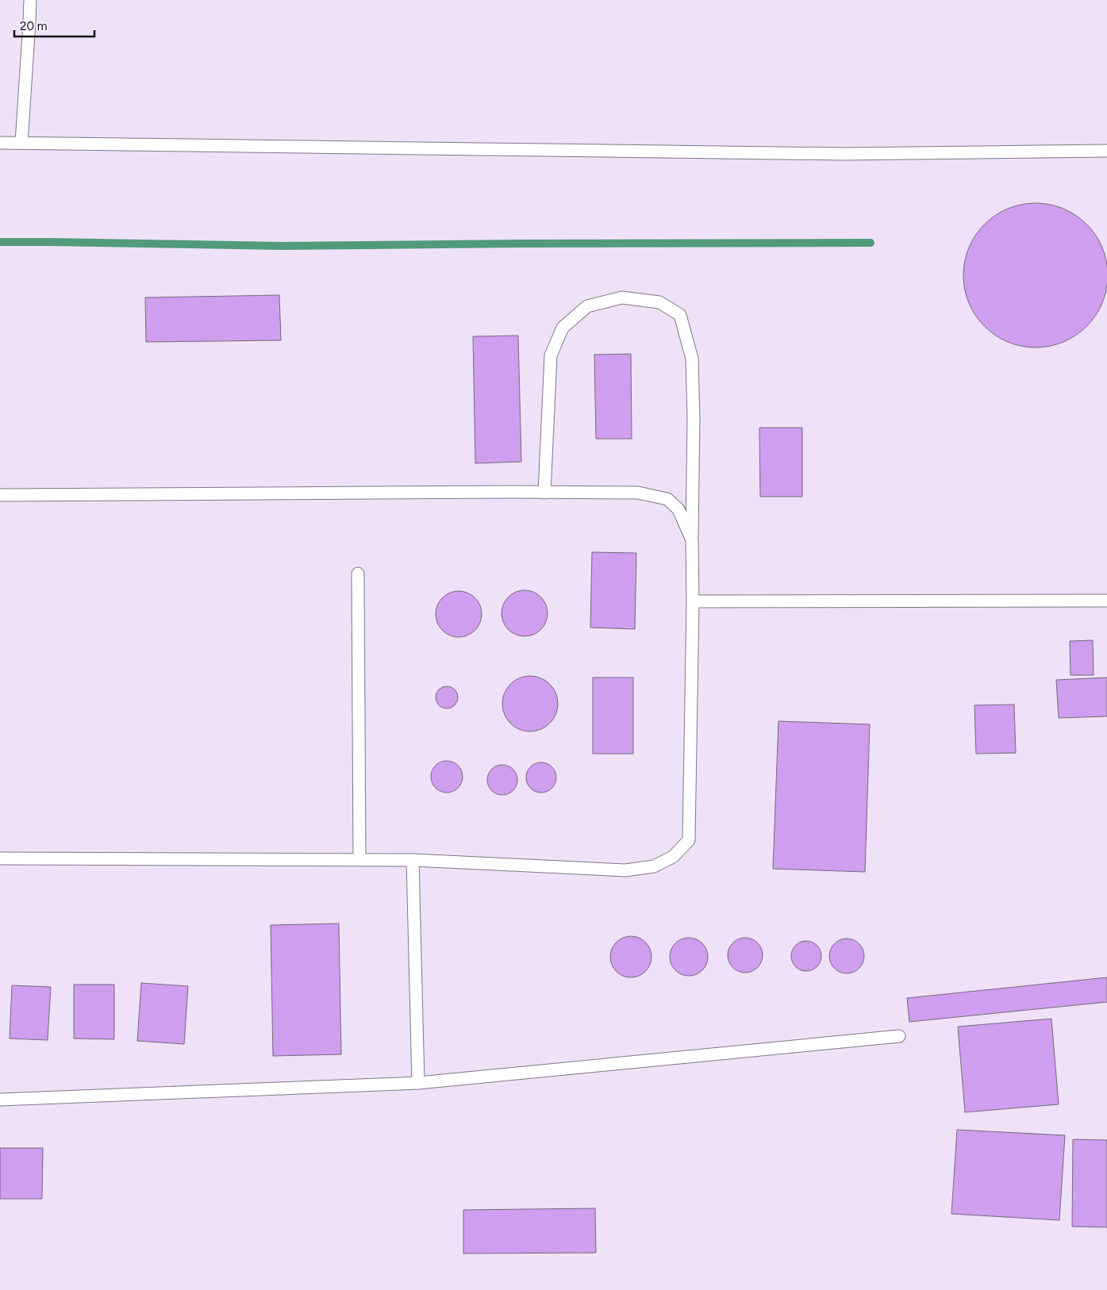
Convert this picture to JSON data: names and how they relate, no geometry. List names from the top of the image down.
{
  "scale_bar": "20 m"
}
